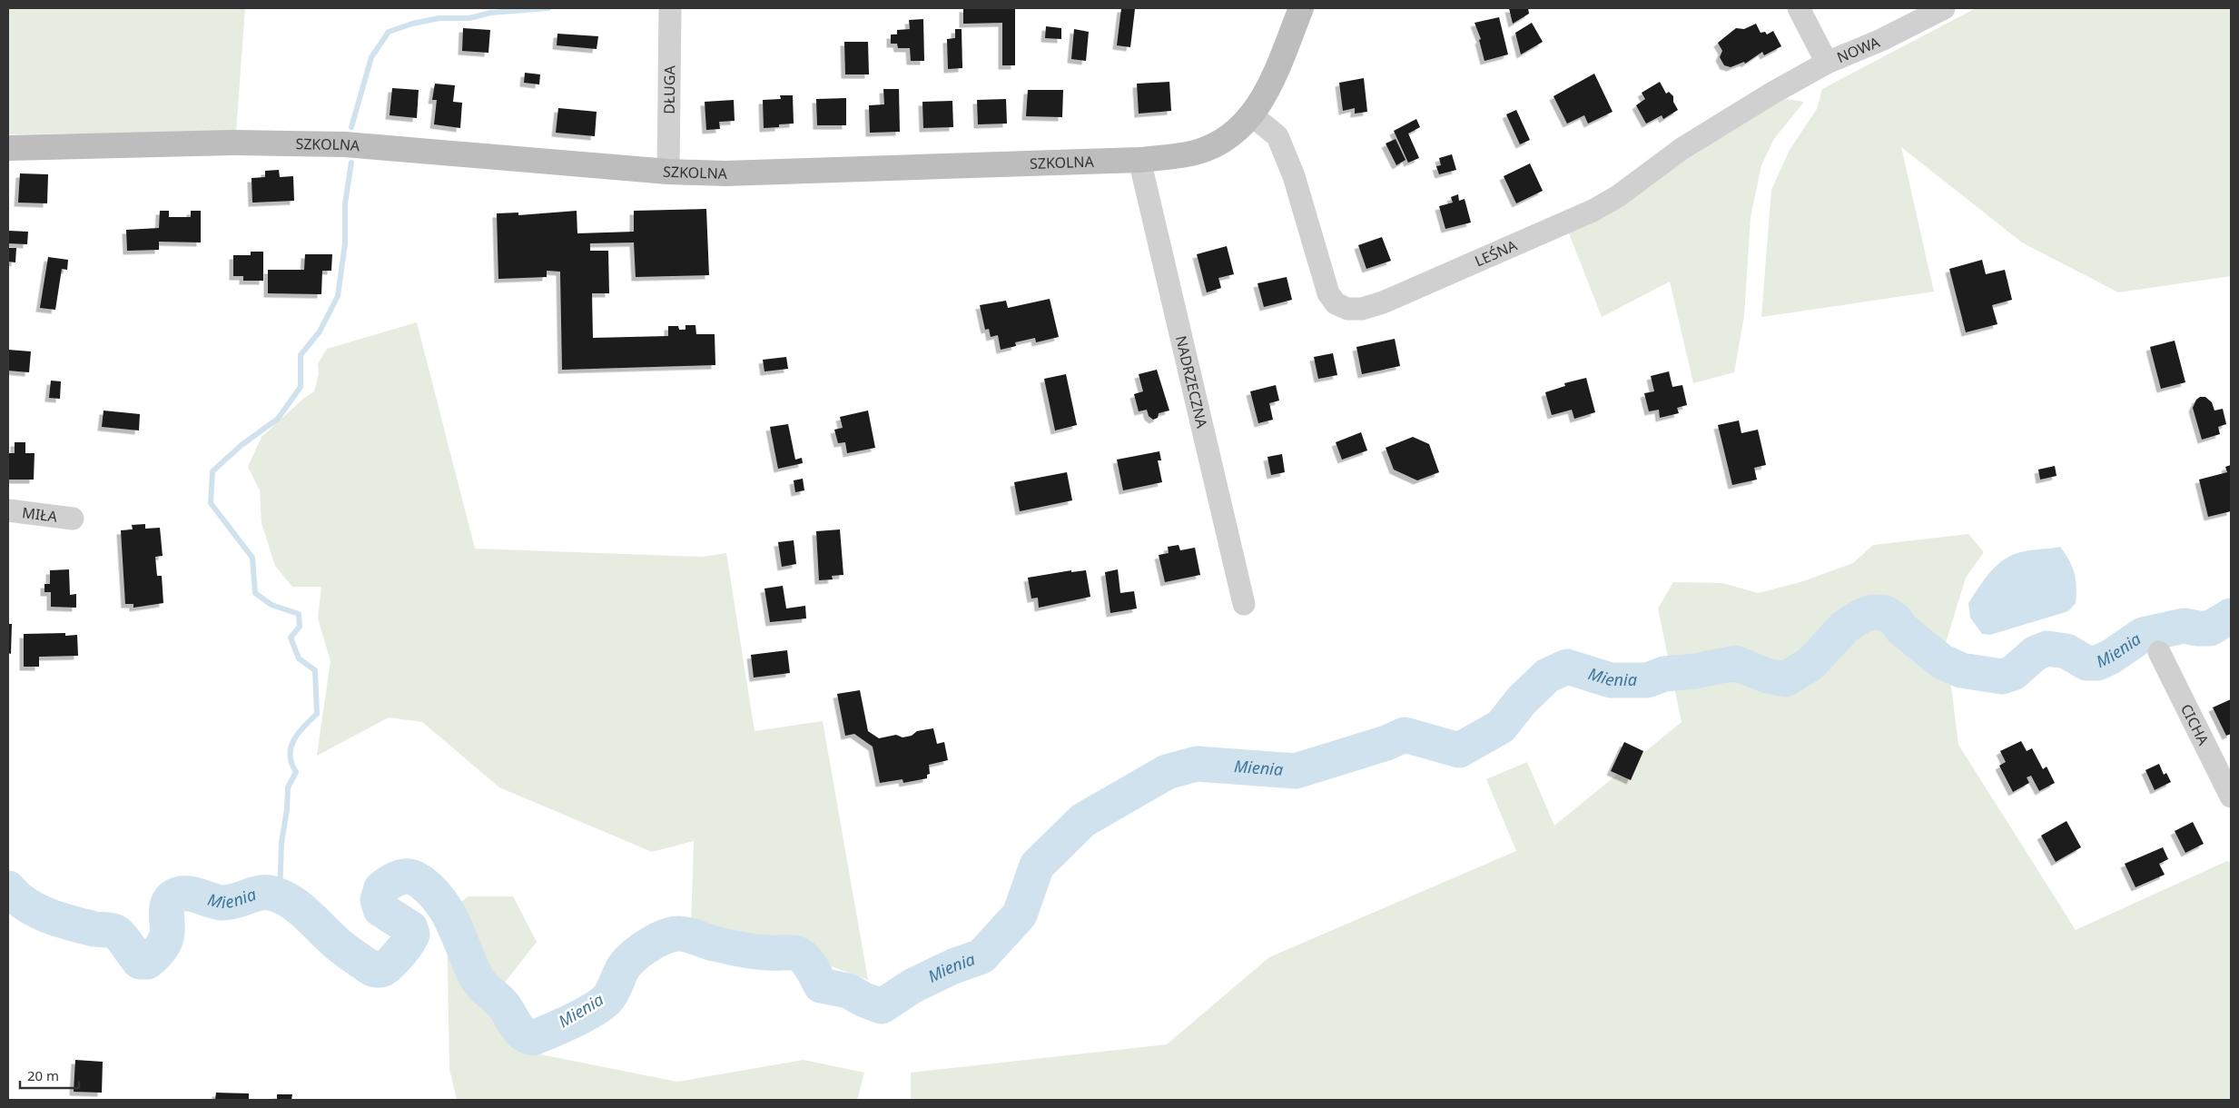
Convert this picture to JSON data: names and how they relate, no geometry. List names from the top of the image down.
{
  "streets": {
    "street": [
      "NOWA",
      "DŁUGA",
      "SZKOLNA",
      "LEŚNA",
      "NADRZECZNA",
      "MIŁA",
      "CICHA"
    ]
  },
  "crossings": [
    ["NOWA", "LEŚNA"],
    ["DŁUGA", "SZKOLNA"],
    ["SZKOLNA", "LEŚNA"],
    ["SZKOLNA", "NADRZECZNA"]
  ],
  "water": ["Mienia"],
  "scale_bar": "20 m"
}
